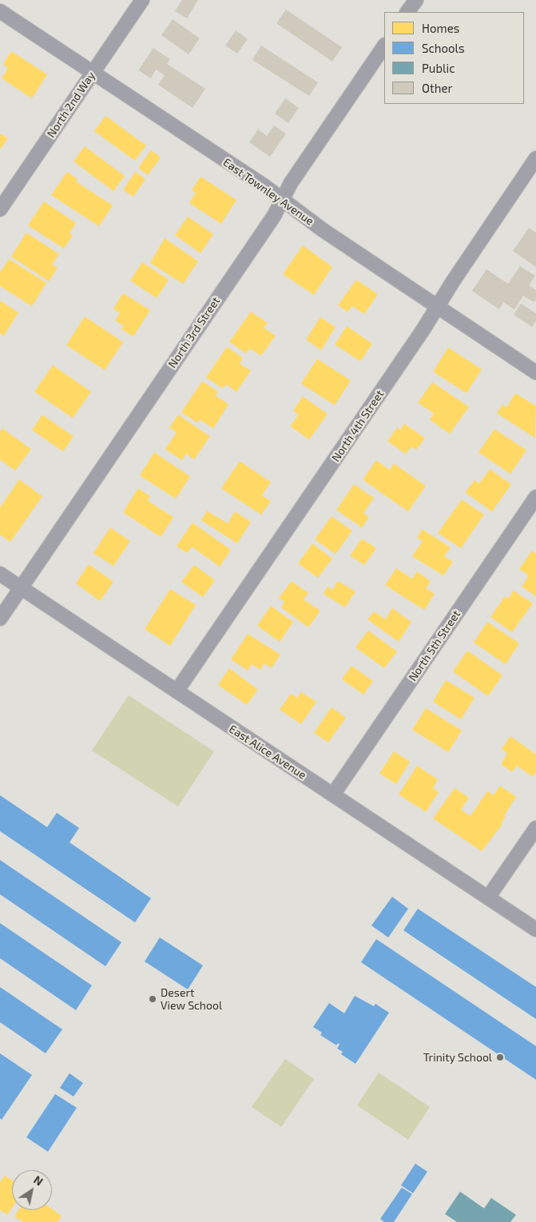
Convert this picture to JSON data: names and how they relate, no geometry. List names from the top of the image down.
{
  "streets": {
    "street": [
      "North 2nd Way",
      "East Townley Avenue",
      "North 3rd Street",
      "North 4th Street",
      "North 5th Street",
      "East Alice Avenue"
    ]
  },
  "crossings": [
    ["North 2nd Way", "East Townley Avenue"],
    ["East Townley Avenue", "North 3rd Street"],
    ["East Townley Avenue", "North 4th Street"],
    ["North 3rd Street", "East Alice Avenue"],
    ["North 4th Street", "East Alice Avenue"],
    ["North 5th Street", "East Alice Avenue"]
  ],
  "places": ["Desert View School", "Trinity School"],
  "legend": [
    "Homes",
    "Schools",
    "Public",
    "Other"
  ],
  "north": "top right"
}
